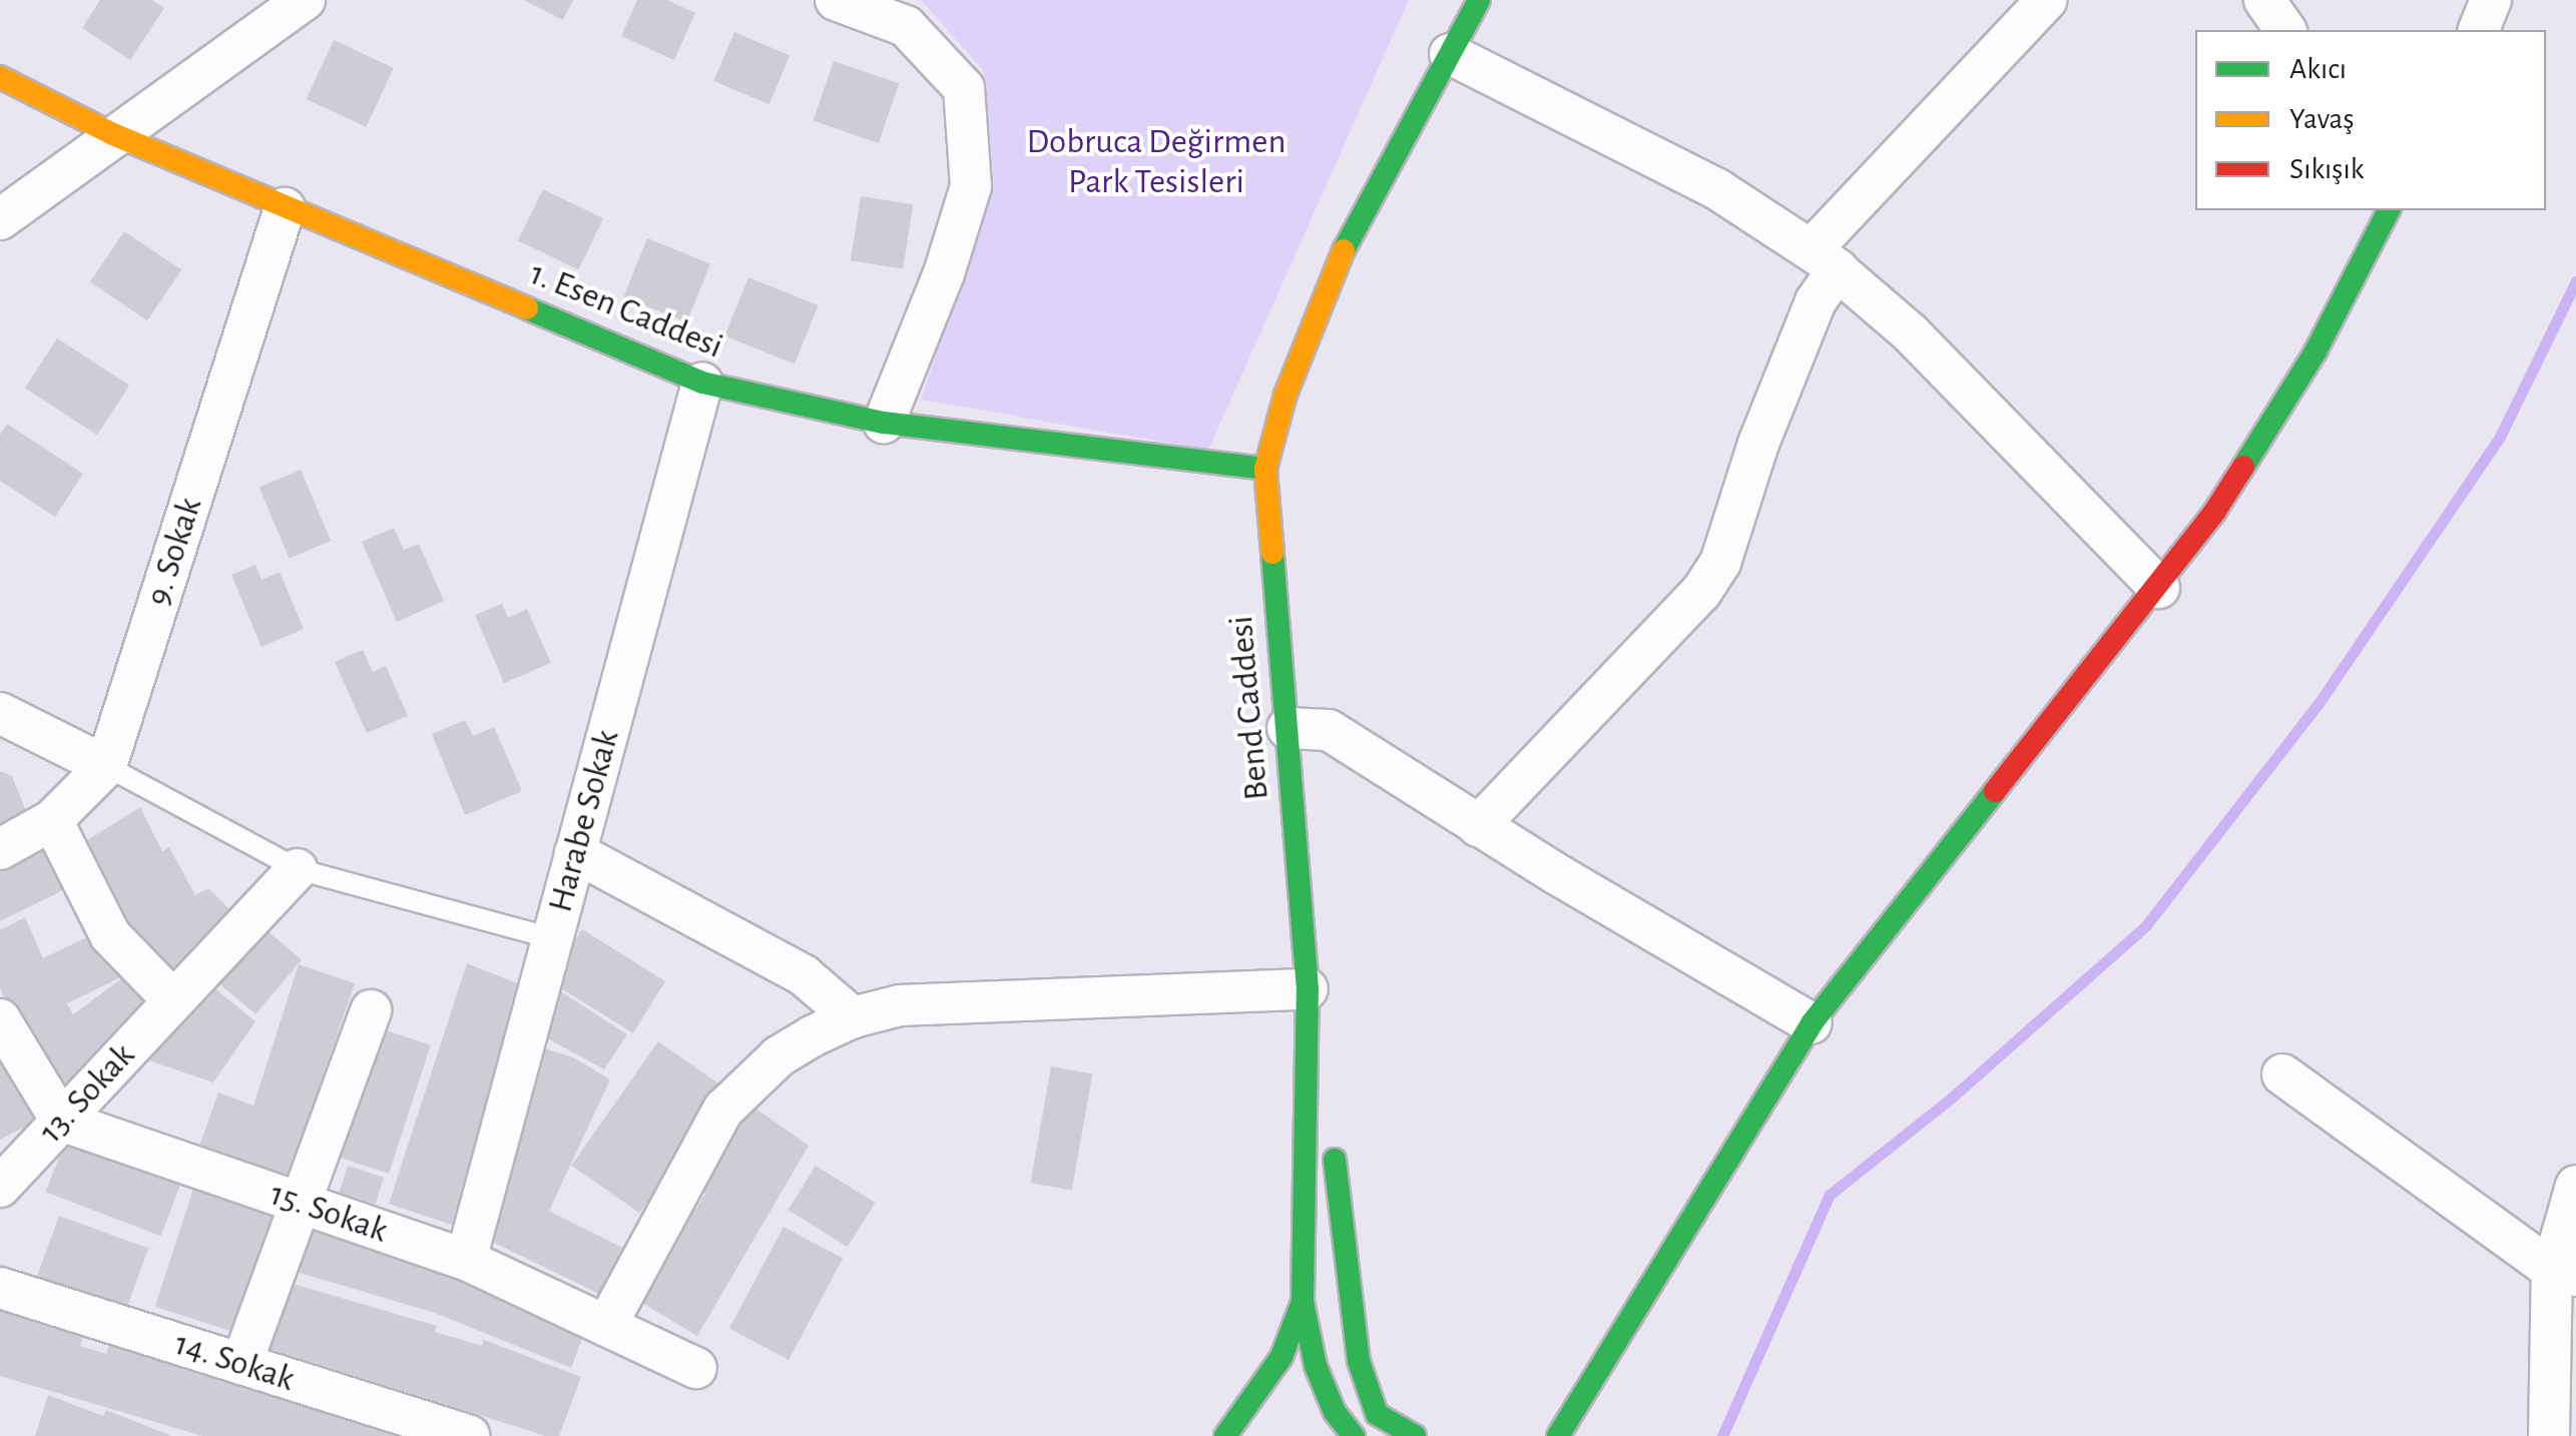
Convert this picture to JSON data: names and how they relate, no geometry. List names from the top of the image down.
{
  "streets": {
    "street": [
      "1. Esen Caddesi",
      "9. Sokak",
      "Bend Caddesi",
      "Harabe Sokak",
      "13. Sokak",
      "15. Sokak",
      "14. Sokak"
    ]
  },
  "crossings": [
    ["1. Esen Caddesi", "9. Sokak"],
    ["1. Esen Caddesi", "Bend Caddesi"],
    ["1. Esen Caddesi", "Harabe Sokak"],
    ["Harabe Sokak", "15. Sokak"],
    ["13. Sokak", "15. Sokak"]
  ],
  "parks": ["Dobruca Değirmen Park Tesisleri"],
  "legend": ["Akıcı", "Yavaş", "Sıkışık"]
}
